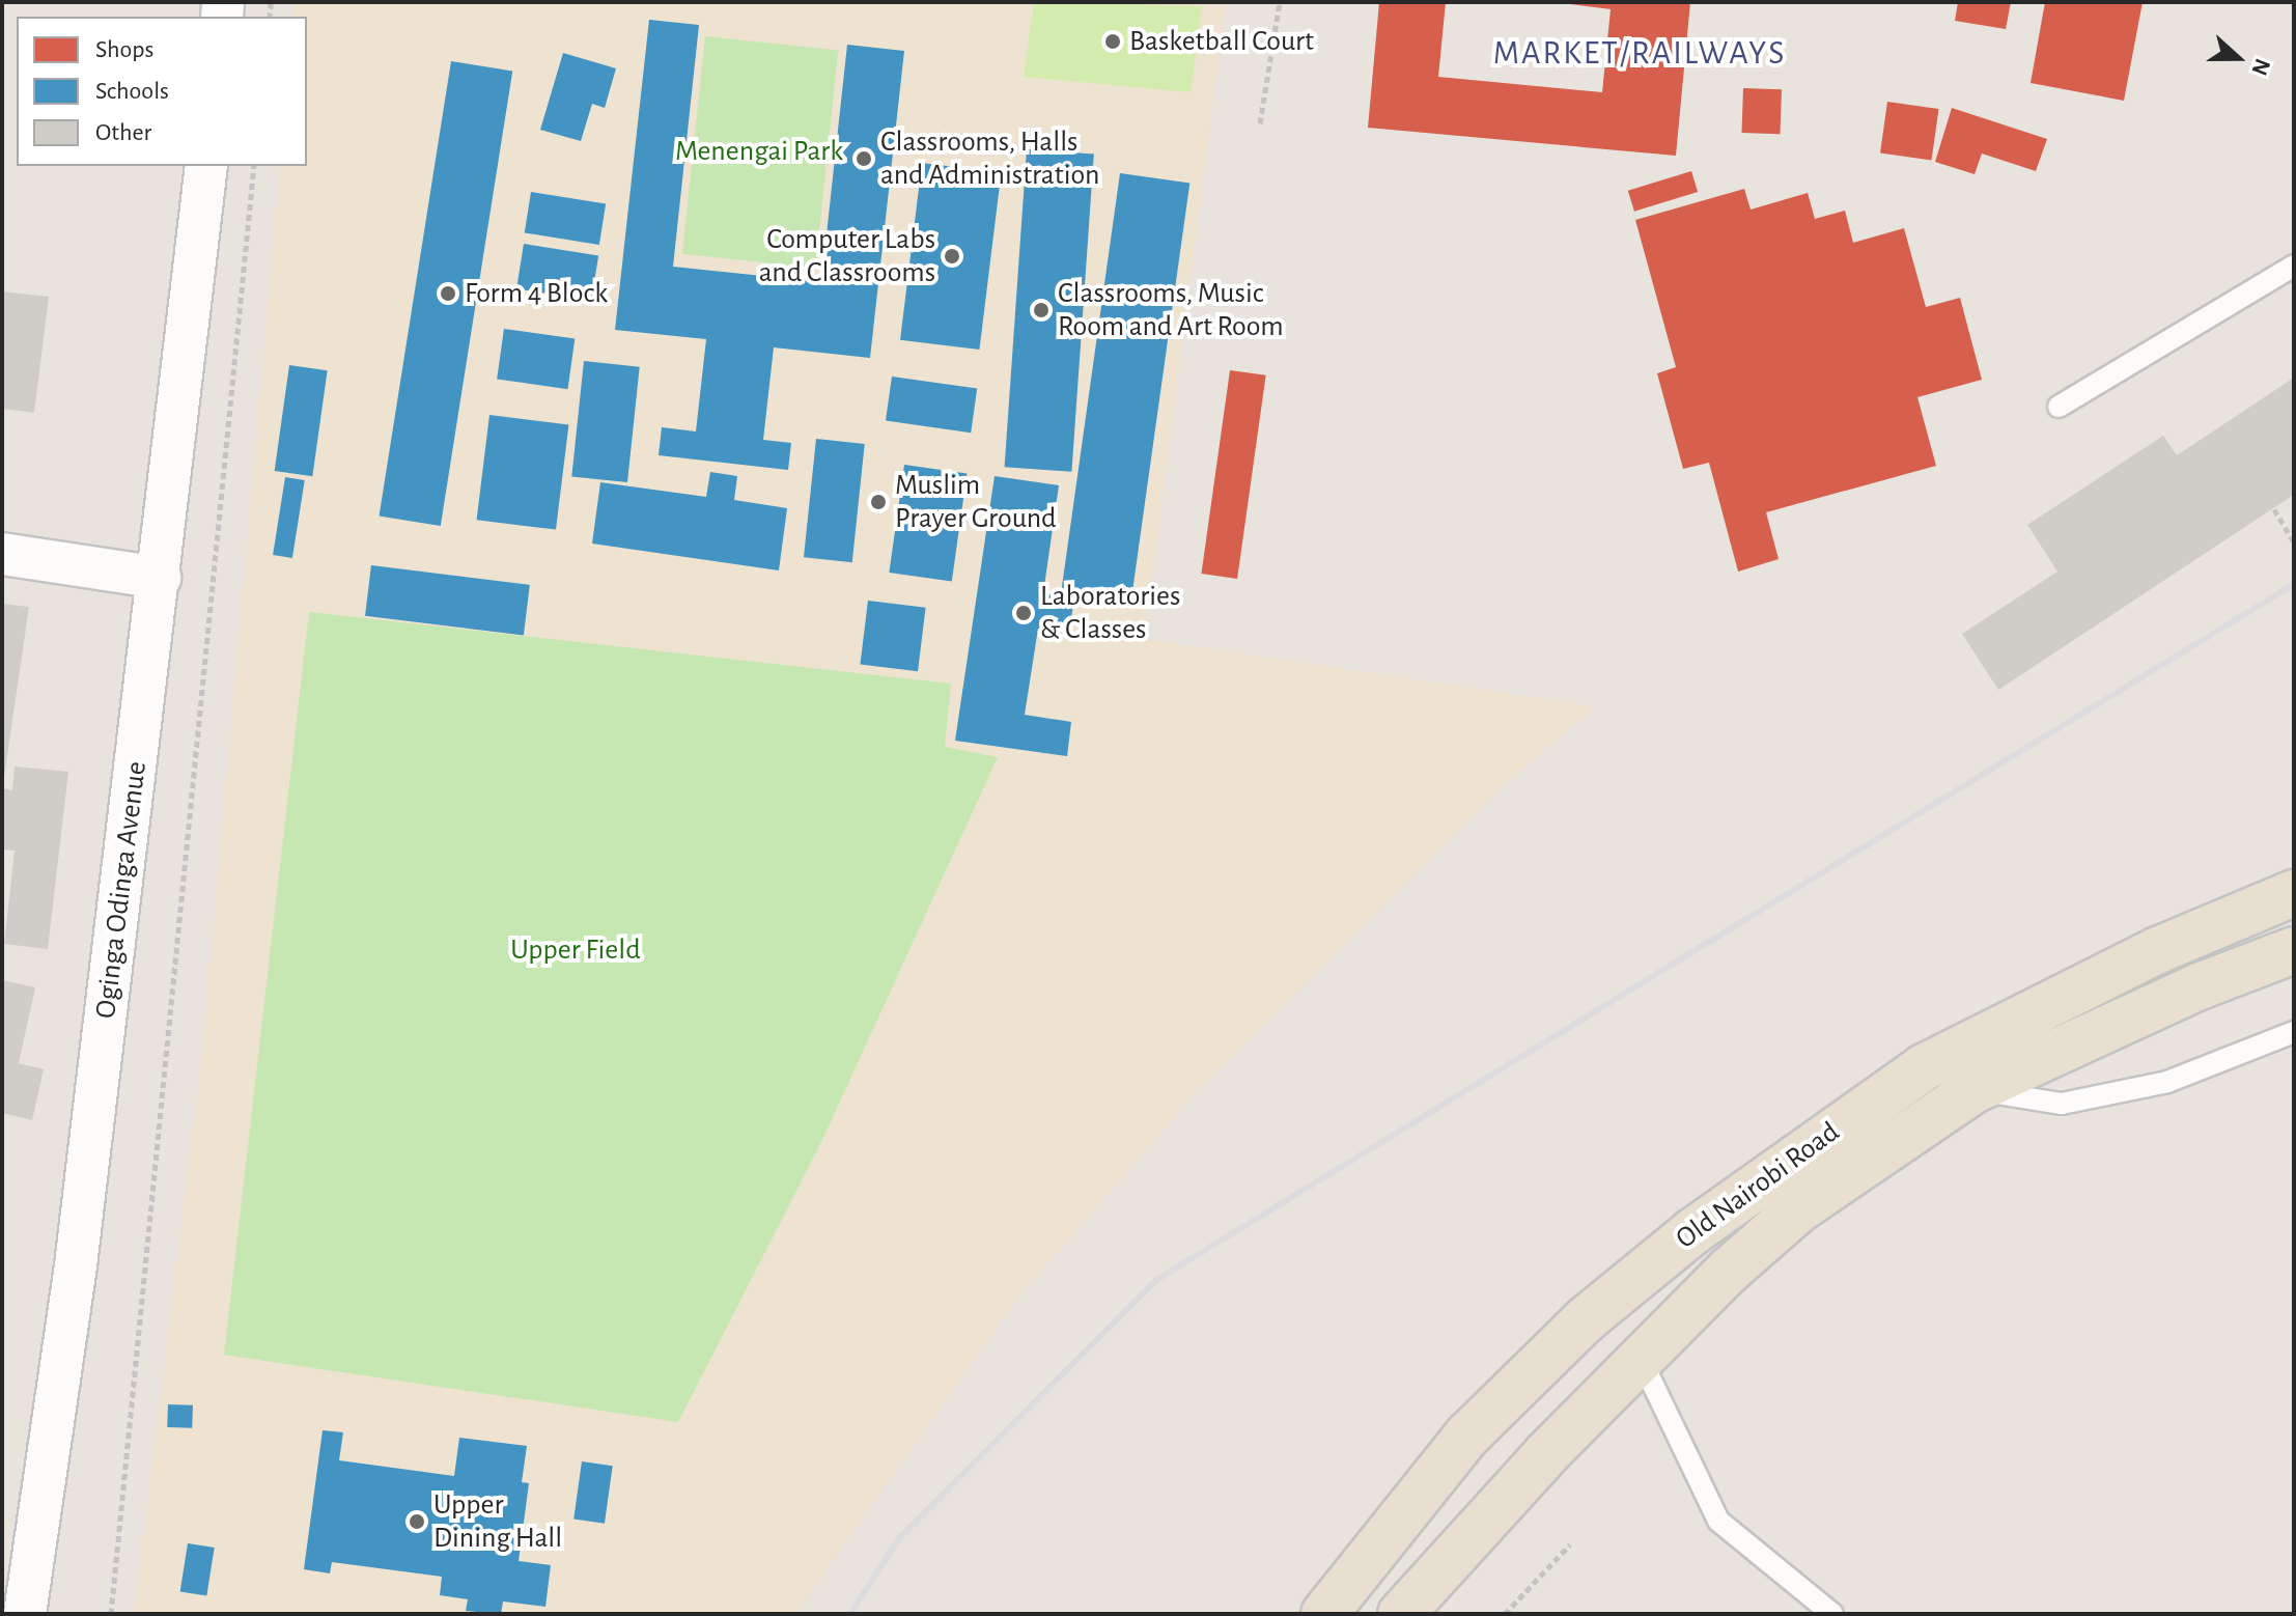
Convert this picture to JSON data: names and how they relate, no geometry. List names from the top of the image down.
{
  "streets": {
    "highway": ["Old Nairobi Road"],
    "street": ["Oginga Odinga Avenue"]
  },
  "districts": ["MARKET/RAILWAYS"],
  "parks": ["Menengai Park", "Upper Field"],
  "places": [
    "Basketball Court",
    "Classrooms, Halls and Administration",
    "Computer Labs and Classrooms",
    "Form 4 Block",
    "Classrooms, Music Room and Art Room",
    "Muslim Prayer Ground",
    "Laboratories & Classes",
    "Upper Dining Hall"
  ],
  "legend": ["Shops", "Schools", "Other"],
  "north": "right"
}
